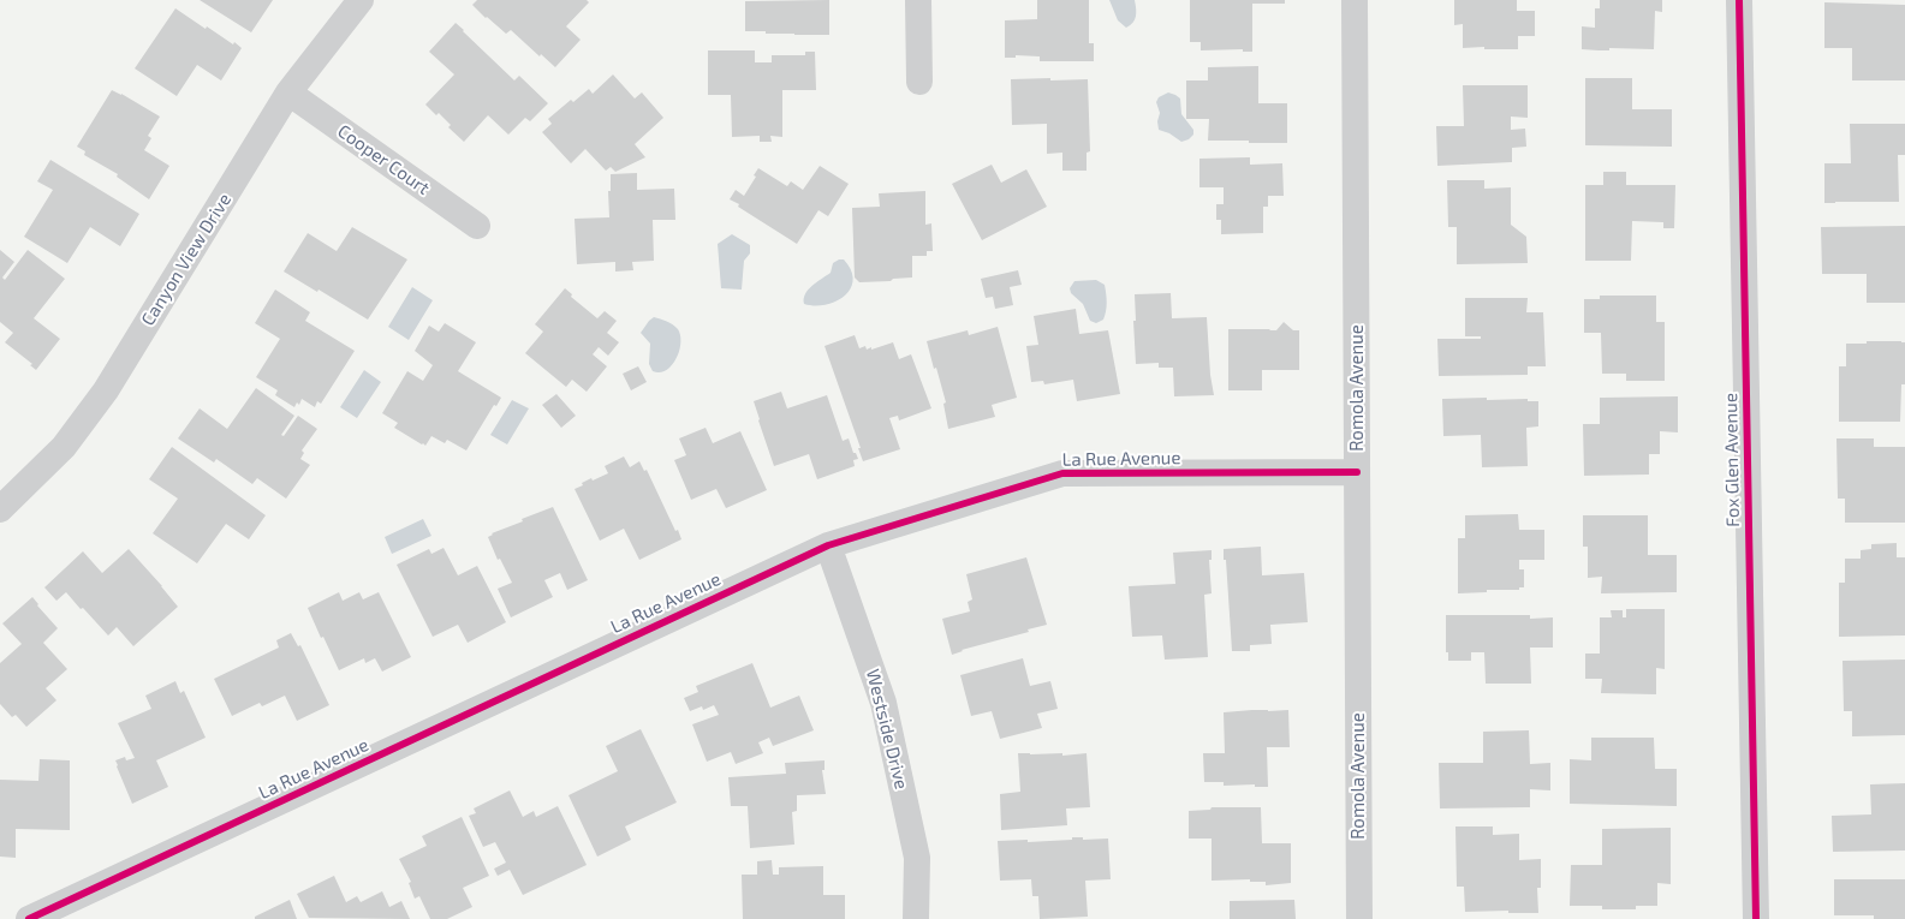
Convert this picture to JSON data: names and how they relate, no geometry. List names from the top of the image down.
{
  "streets": {
    "street": [
      "Cooper Court",
      "Canyon View Drive",
      "Romola Avenue",
      "La Rue Avenue",
      "Fox Glen Avenue",
      "Westside Drive"
    ]
  },
  "crossings": [
    ["Cooper Court", "Canyon View Drive"],
    ["Romola Avenue", "La Rue Avenue"],
    ["La Rue Avenue", "Westside Drive"]
  ]
}
